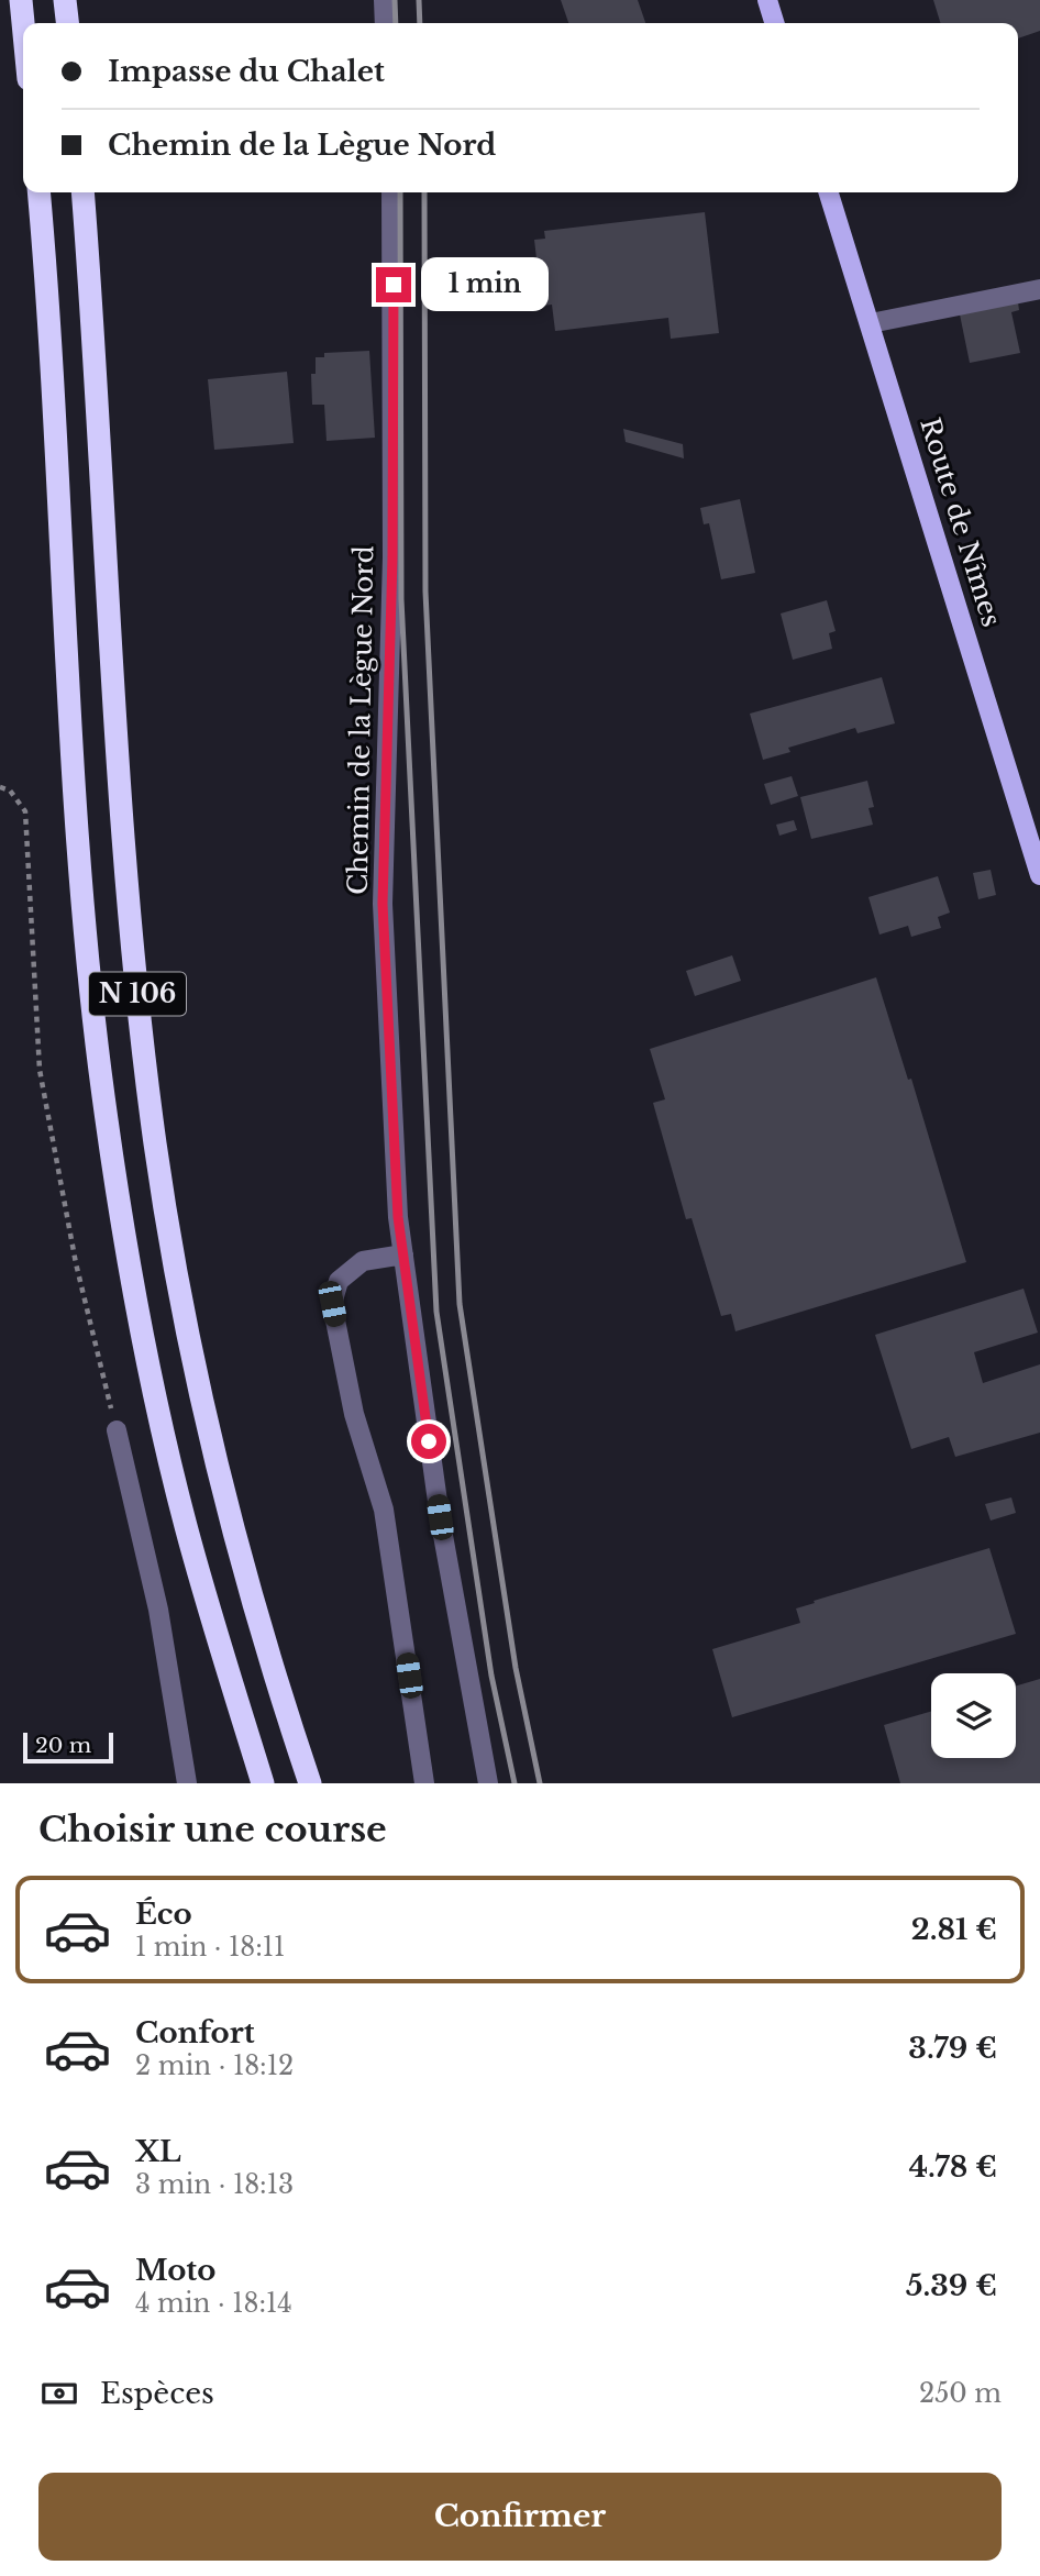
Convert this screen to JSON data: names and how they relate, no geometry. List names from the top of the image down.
{
  "streets": {
    "highway": ["N 106"],
    "main road": ["Route de Nîmes"],
    "street": ["Chemin de la Lègue Nord"]
  },
  "scale_bar": "20 m",
  "page": {
    "banner": ["Impasse du Chalet", "Chemin de la Lègue Nord"],
    "bubble": "1 min",
    "scale": "20 m",
    "heading": "Choisir une course",
    "list": [
      {
        "name": "Éco",
        "note": "1 min · 18:11",
        "value": "2.81 €"
      },
      {
        "name": "Confort",
        "note": "2 min · 18:12",
        "value": "3.79 €"
      },
      {
        "name": "XL",
        "note": "3 min · 18:13",
        "value": "4.78 €"
      },
      {
        "name": "Moto",
        "note": "4 min · 18:14",
        "value": "5.39 €"
      }
    ],
    "pay": ["Espèces", "250 m"],
    "buttons": "Confirmer"
  }
}
